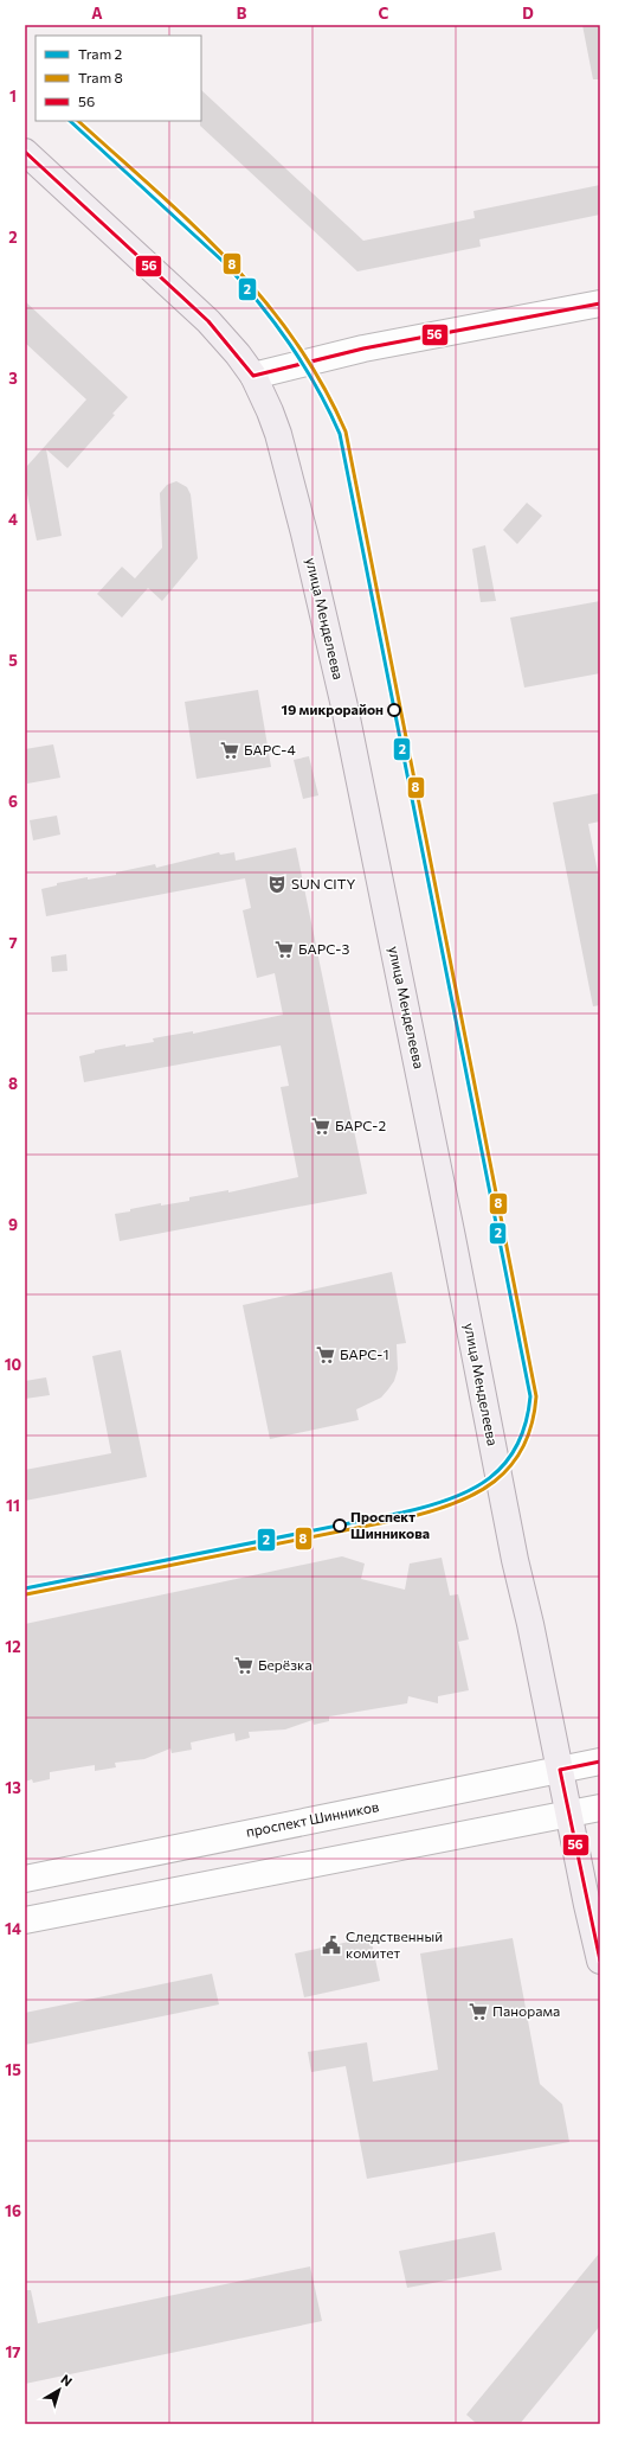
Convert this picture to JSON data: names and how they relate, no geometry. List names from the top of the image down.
{
  "streets": {
    "main road": ["улица Менделеева"],
    "street": ["проспект Шинников"]
  },
  "crossings": [
    ["улица Менделеева", "проспект Шинников"]
  ],
  "places": {
    "other": ["19 микрорайон", "Проспект Шинникова"],
    "supermarket": [
      "БАРС-4",
      "БАРС-3",
      "БАРС-2",
      "БАРС-1",
      "Берёзка",
      "Панорама"
    ],
    "theatre": ["SUN CITY"],
    "public building": ["Следственный комитет"]
  },
  "lines": ["tram line 2", "tram line 8", "transit line 56"],
  "legend": ["Tram 2", "Tram 8", "56"],
  "north": "top right",
  "grid": {
    "columns": [
      "A",
      "B",
      "C",
      "D"
    ],
    "rows": [
      "1",
      "2",
      "3",
      "4",
      "5",
      "6",
      "7",
      "8",
      "9",
      "10",
      "11",
      "12",
      "13",
      "14",
      "15",
      "16",
      "17"
    ]
  }
}
